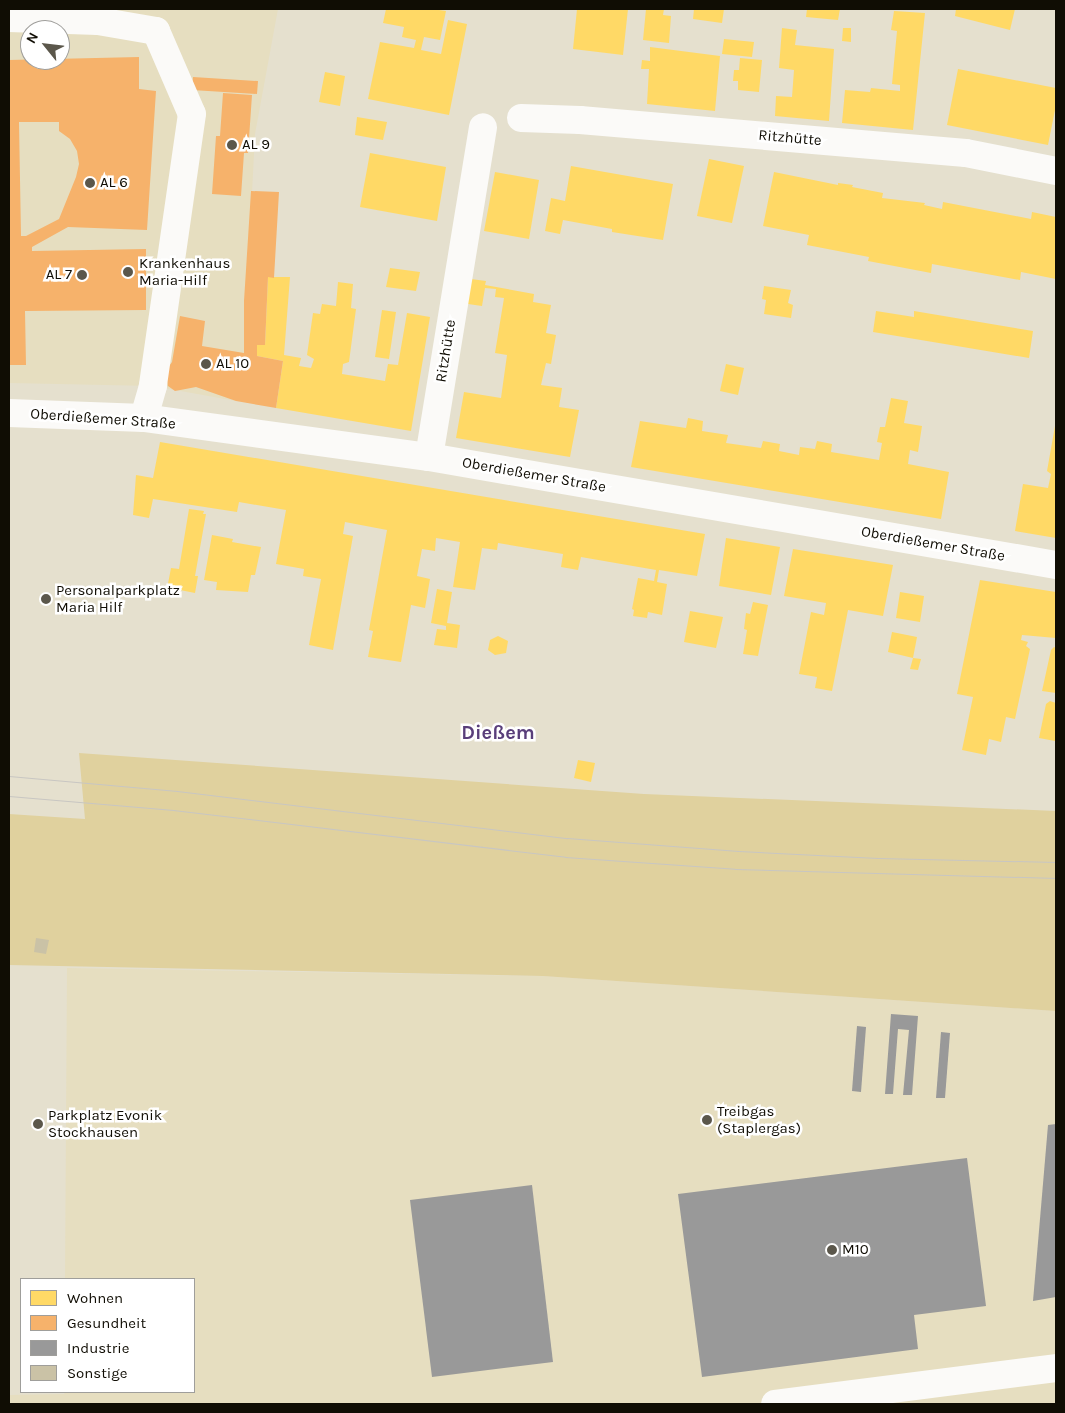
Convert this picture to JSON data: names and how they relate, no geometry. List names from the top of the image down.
{
  "streets": {
    "street": ["Ritzhütte", "Oberdießemer Straße"]
  },
  "crossings": [
    ["Ritzhütte", "Oberdießemer Straße"]
  ],
  "districts": ["Dießem"],
  "places": [
    "AL 9",
    "AL 6",
    "Krankenhaus Maria-Hilf",
    "AL 7",
    "AL 10",
    "Personalparkplatz Maria Hilf",
    "Treibgas (Staplergas)",
    "Parkplatz Evonik Stockhausen",
    "M10"
  ],
  "legend": [
    "Wohnen",
    "Gesundheit",
    "Industrie",
    "Sonstige"
  ],
  "north": "top left"
}
